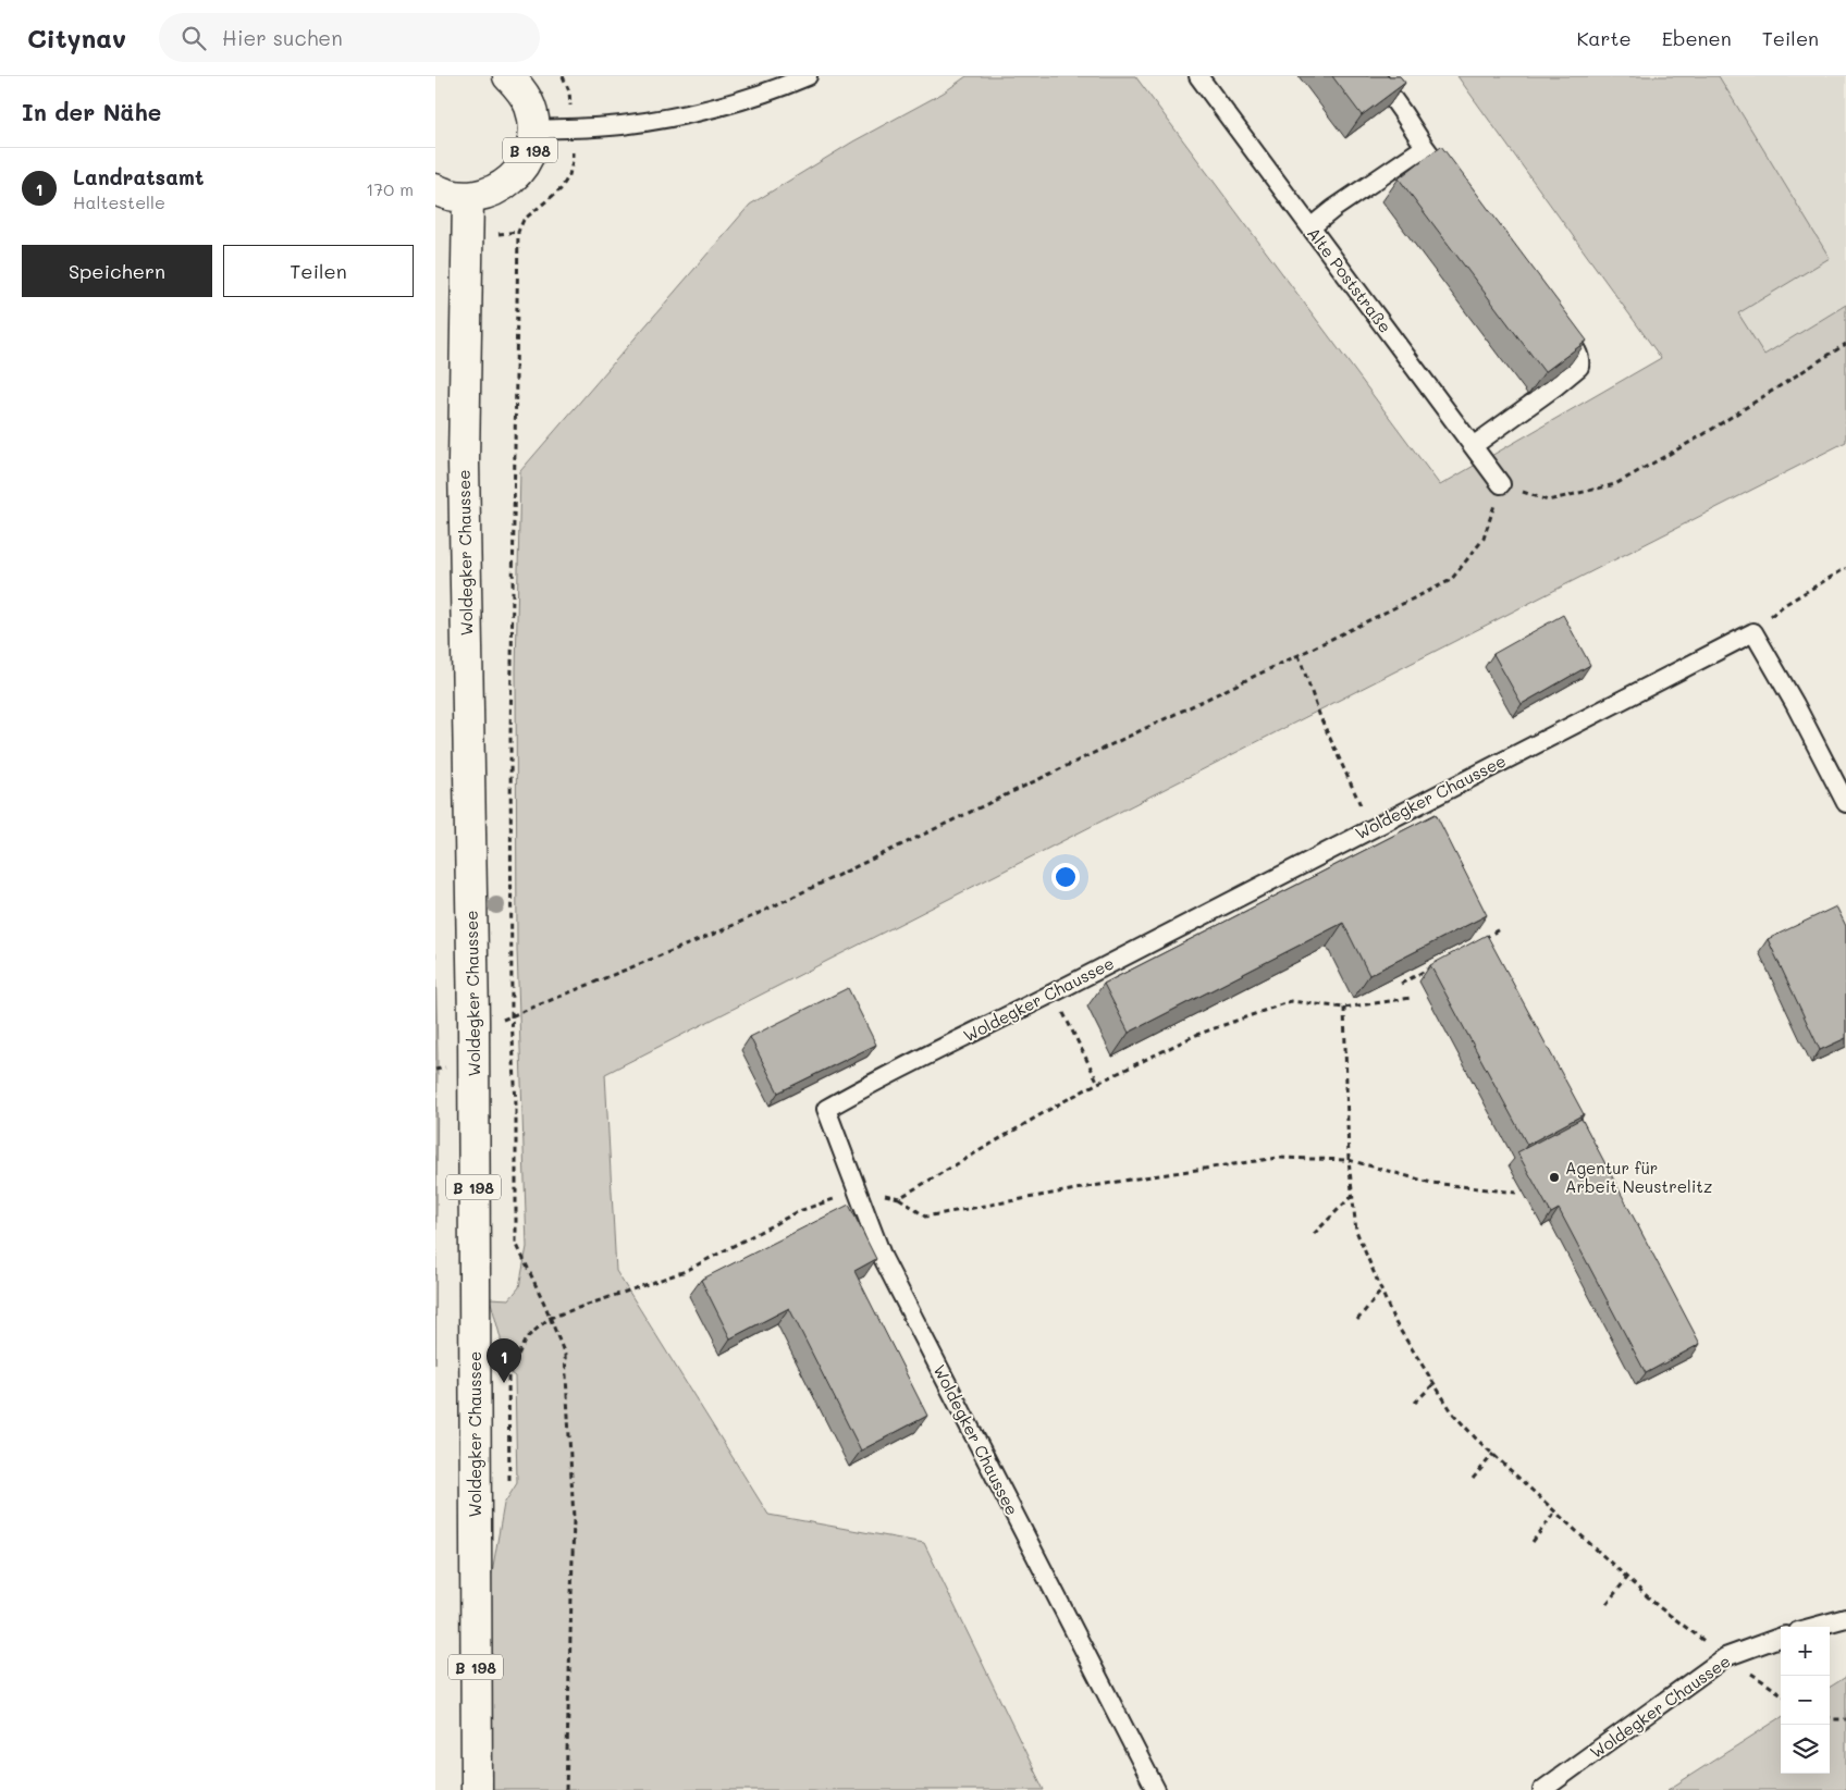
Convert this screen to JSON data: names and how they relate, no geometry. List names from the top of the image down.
{
  "streets": {
    "main road": ["B 198", "Woldegker Chaussee"],
    "lane": ["Alte Poststraße"]
  },
  "crossings": [
    ["B 198", "Woldegker Chaussee"]
  ],
  "places": ["Agentur für Arbeit Neustrelitz"],
  "page": {
    "header": "Citynav",
    "search": "Hier suchen",
    "nav": ["Karte", "Ebenen", "Teilen"],
    "heading": "In der Nähe",
    "list": [
      {
        "mark": "1",
        "name": "Landratsamt",
        "note": "Haltestelle",
        "value": "170 m"
      }
    ],
    "buttons": ["Speichern", "Teilen"],
    "pins": "1",
    "map_buttons": ["+", "−"]
  }
}
